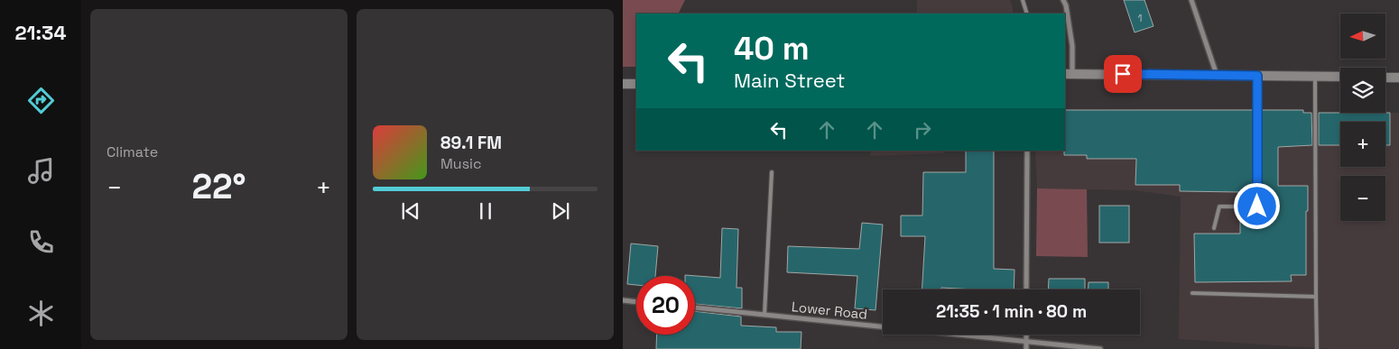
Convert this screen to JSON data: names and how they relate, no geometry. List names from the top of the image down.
{
  "streets": {
    "street": ["Lower Road"]
  },
  "house_numbers": ["1"],
  "north": "left",
  "page": {
    "tabs": "21:34",
    "tile": "Climate",
    "map_buttons": ["+", "−"],
    "turn": ["40 m", "Main Street"],
    "song": ["89.1 FM", "Music"],
    "heat": ["−", "22°", "+"],
    "limit": "20",
    "trip": "21:35 · 1 min · 80 m"
  }
}
